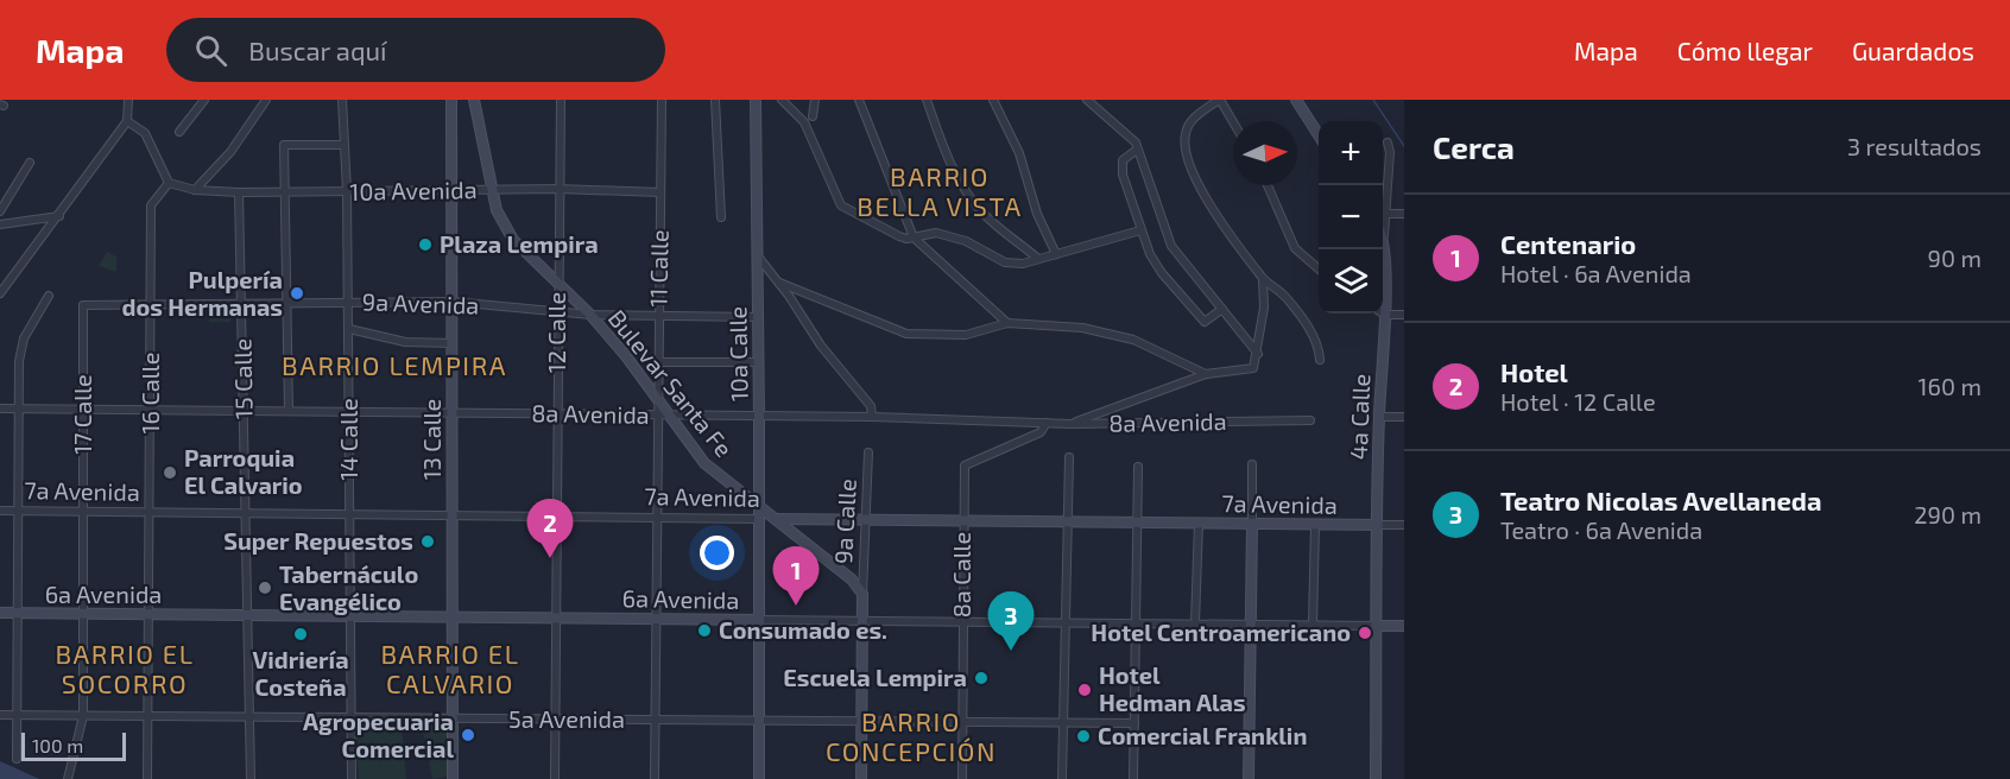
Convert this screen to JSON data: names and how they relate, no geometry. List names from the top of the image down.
{
  "streets": {
    "street": [
      "10a Avenida",
      "11 Calle",
      "9a Avenida",
      "12 Calle",
      "10a Calle",
      "15 Calle",
      "Bulevar Santa Fe",
      "16 Calle",
      "17 Calle",
      "8a Avenida",
      "4a Calle",
      "14 Calle",
      "13 Calle",
      "7a Avenida",
      "9a Calle",
      "8a Calle",
      "6a Avenida",
      "5a Avenida"
    ]
  },
  "crossings": [
    ["10a Avenida", "11 Calle"],
    ["10a Avenida", "12 Calle"],
    ["10a Avenida", "15 Calle"],
    ["10a Avenida", "Bulevar Santa Fe"],
    ["10a Avenida", "16 Calle"],
    ["10a Avenida", "14 Calle"],
    ["10a Avenida", "13 Calle"],
    ["11 Calle", "9a Avenida"],
    ["11 Calle", "Bulevar Santa Fe"],
    ["9a Avenida", "12 Calle"],
    ["9a Avenida", "10a Calle"],
    ["9a Avenida", "15 Calle"],
    ["9a Avenida", "Bulevar Santa Fe"],
    ["9a Avenida", "16 Calle"],
    ["9a Avenida", "17 Calle"],
    ["9a Avenida", "14 Calle"],
    ["9a Avenida", "13 Calle"],
    ["12 Calle", "Bulevar Santa Fe"],
    ["12 Calle", "8a Avenida"],
    ["12 Calle", "7a Avenida"],
    ["12 Calle", "6a Avenida"],
    ["12 Calle", "5a Avenida"],
    ["10a Calle", "Bulevar Santa Fe"],
    ["10a Calle", "8a Avenida"],
    ["10a Calle", "7a Avenida"],
    ["10a Calle", "6a Avenida"],
    ["10a Calle", "5a Avenida"],
    ["15 Calle", "8a Avenida"],
    ["15 Calle", "7a Avenida"],
    ["15 Calle", "6a Avenida"],
    ["15 Calle", "5a Avenida"],
    ["Bulevar Santa Fe", "8a Avenida"],
    ["Bulevar Santa Fe", "7a Avenida"],
    ["Bulevar Santa Fe", "9a Calle"],
    ["16 Calle", "8a Avenida"],
    ["16 Calle", "7a Avenida"],
    ["16 Calle", "6a Avenida"],
    ["16 Calle", "5a Avenida"],
    ["17 Calle", "8a Avenida"],
    ["17 Calle", "7a Avenida"],
    ["17 Calle", "6a Avenida"],
    ["17 Calle", "5a Avenida"],
    ["8a Avenida", "14 Calle"],
    ["8a Avenida", "13 Calle"],
    ["8a Avenida", "8a Calle"],
    ["4a Calle", "7a Avenida"],
    ["4a Calle", "6a Avenida"],
    ["14 Calle", "7a Avenida"],
    ["14 Calle", "6a Avenida"],
    ["14 Calle", "5a Avenida"],
    ["13 Calle", "7a Avenida"],
    ["13 Calle", "6a Avenida"],
    ["13 Calle", "5a Avenida"],
    ["7a Avenida", "9a Calle"],
    ["7a Avenida", "8a Calle"],
    ["8a Calle", "6a Avenida"],
    ["8a Calle", "5a Avenida"]
  ],
  "districts": [
    "BARRIO BELLA VISTA",
    "BARRIO LEMPIRA",
    "BARRIO EL SOCORRO",
    "BARRIO EL CALVARIO",
    "BARRIO CONCEPCIÓN"
  ],
  "places": [
    "Plaza Lempira",
    "Pulpería dos Hermanas",
    "Parroquia El Calvario",
    "Super Repuestos",
    "Tabernáculo Evangélico",
    "Consumado es.",
    "Hotel Centroamericano",
    "Vidriería Costeña",
    "Escuela Lempira",
    "Hotel Hedman Alas",
    "Agropecuaria Comercial",
    "Comercial Franklin"
  ],
  "scale_bar": "100 m",
  "north": "right",
  "page": {
    "header": "Mapa",
    "search": "Buscar aquí",
    "nav": ["Mapa", "Cómo llegar", "Guardados"],
    "heading": ["Cerca", "3 resultados"],
    "map_buttons": ["+", "−"],
    "list": [
      {
        "mark": "1",
        "name": "Centenario",
        "note": "Hotel · 6a Avenida",
        "value": "90 m"
      },
      {
        "mark": "2",
        "name": "Hotel",
        "note": "Hotel · 12 Calle",
        "value": "160 m"
      },
      {
        "mark": "3",
        "name": "Teatro Nicolas Avellaneda",
        "note": "Teatro · 6a Avenida",
        "value": "290 m"
      }
    ],
    "pins": ["2", "1", "3"],
    "scale": "100 m"
  }
}
